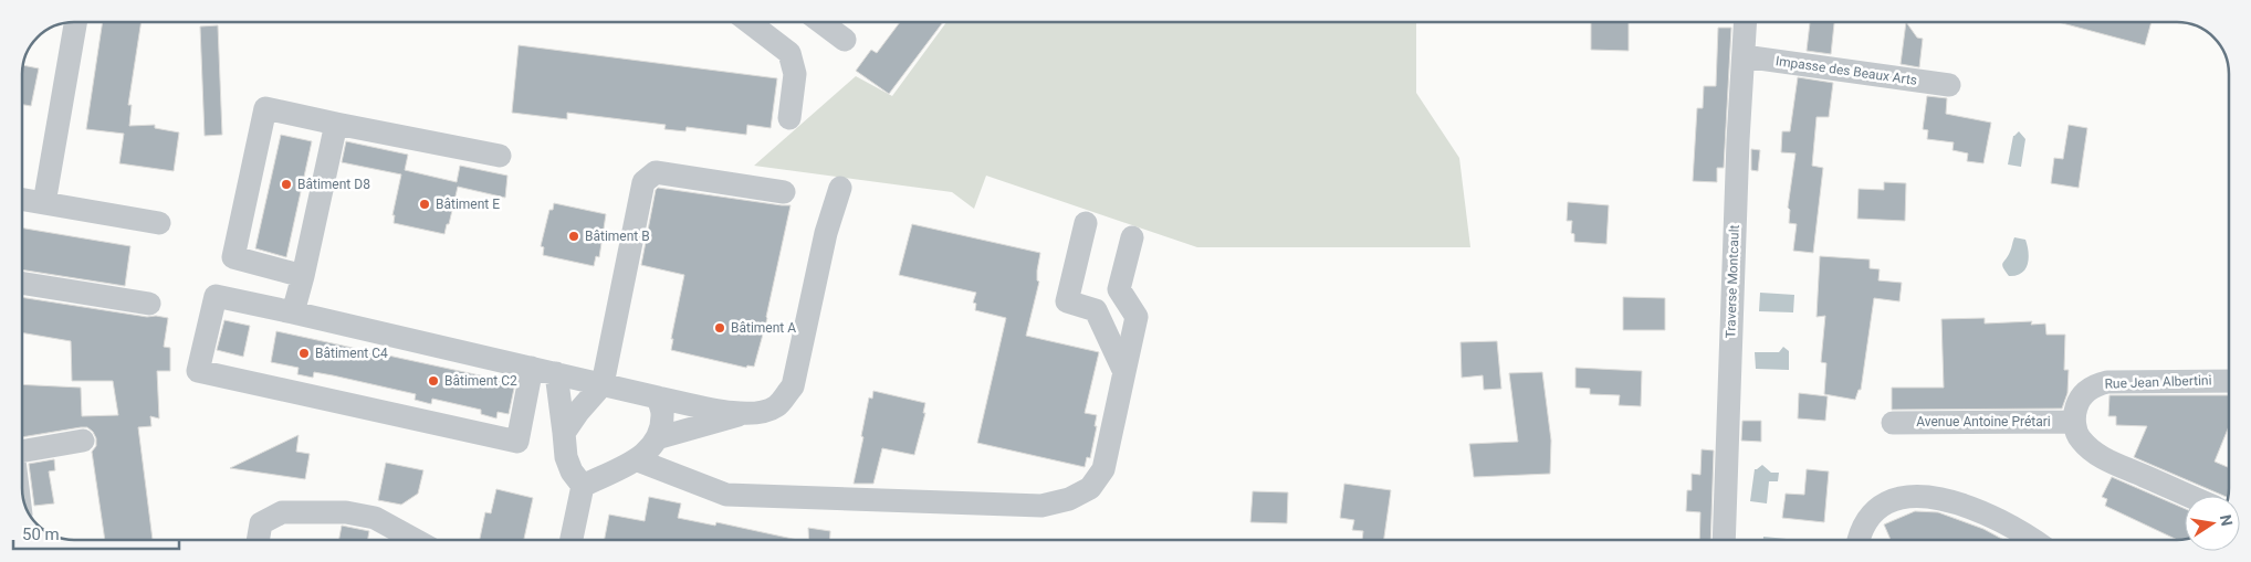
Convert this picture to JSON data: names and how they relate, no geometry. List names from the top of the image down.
{
  "streets": {
    "street": [
      "Impasse des Beaux Arts",
      "Traverse Montcault",
      "Rue Jean Albertini",
      "Avenue Antoine Prétari"
    ]
  },
  "crossings": [
    ["Impasse des Beaux Arts", "Traverse Montcault"],
    ["Rue Jean Albertini", "Avenue Antoine Prétari"]
  ],
  "places": [
    "Bâtiment D8",
    "Bâtiment E",
    "Bâtiment B",
    "Bâtiment A",
    "Bâtiment C4",
    "Bâtiment C2"
  ],
  "scale_bar": "50 m",
  "north": "right"
}
